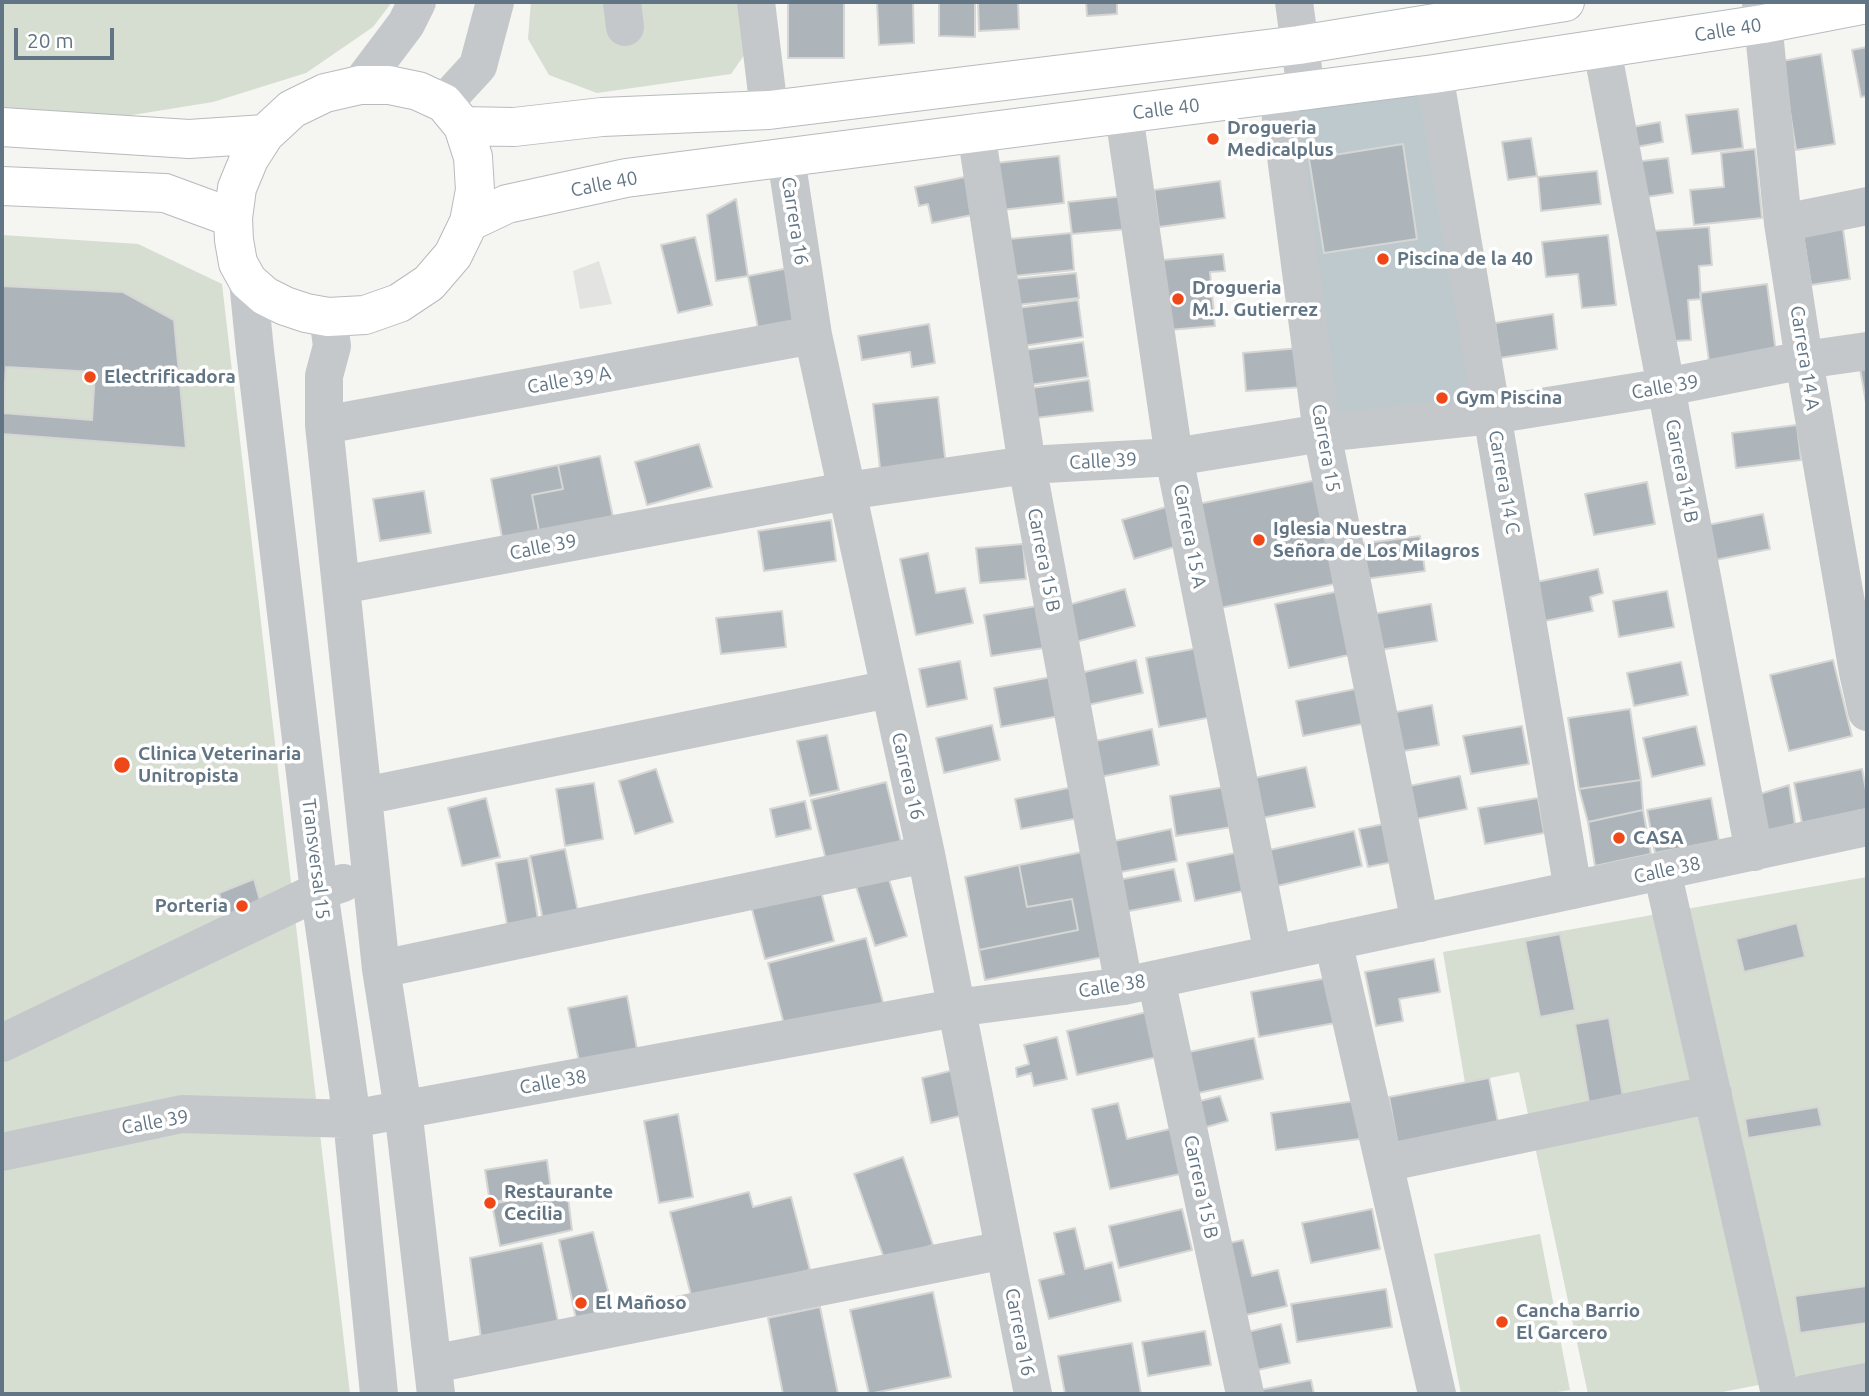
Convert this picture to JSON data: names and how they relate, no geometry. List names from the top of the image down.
{
  "streets": {
    "main road": ["Calle 40"],
    "street": [
      "Carrera 16",
      "Carrera 14 A",
      "Calle 39 A",
      "Calle 39",
      "Carrera 15",
      "Carrera 14 B",
      "Carrera 14 C",
      "Carrera 15 A",
      "Carrera 15 B",
      "Transversal 15",
      "Calle 38"
    ]
  },
  "crossings": [
    ["Calle 40", "Carrera 16"],
    ["Calle 40", "Carrera 14 A"],
    ["Calle 40", "Carrera 15"],
    ["Calle 40", "Carrera 14 B"],
    ["Calle 40", "Carrera 14 C"],
    ["Calle 40", "Carrera 15 A"],
    ["Calle 40", "Carrera 15 B"],
    ["Calle 40", "Transversal 15"],
    ["Carrera 16", "Calle 39 A"],
    ["Carrera 16", "Calle 39"],
    ["Carrera 16", "Calle 38"],
    ["Carrera 14 A", "Calle 39"],
    ["Calle 39", "Carrera 15"],
    ["Calle 39", "Carrera 14 B"],
    ["Calle 39", "Carrera 14 C"],
    ["Calle 39", "Carrera 15 A"],
    ["Calle 39", "Carrera 15 B"],
    ["Calle 39", "Transversal 15"],
    ["Calle 39", "Calle 38"],
    ["Carrera 15", "Calle 38"],
    ["Carrera 14 B", "Calle 38"],
    ["Carrera 14 C", "Calle 38"],
    ["Carrera 15 A", "Calle 38"],
    ["Carrera 15 B", "Calle 38"],
    ["Transversal 15", "Calle 38"]
  ],
  "places": [
    "Drogueria Medicalplus",
    "Piscina de la 40",
    "Drogueria M.J. Gutierrez",
    "Electrificadora",
    "Gym Piscina",
    "Iglesia Nuestra Señora de Los Milagros",
    "Clinica Veterinaria Unitropista",
    "CASA",
    "Porteria",
    "Restaurante Cecilia",
    "El Mañoso",
    "Cancha Barrio El Garcero"
  ],
  "scale_bar": "20 m"
}
